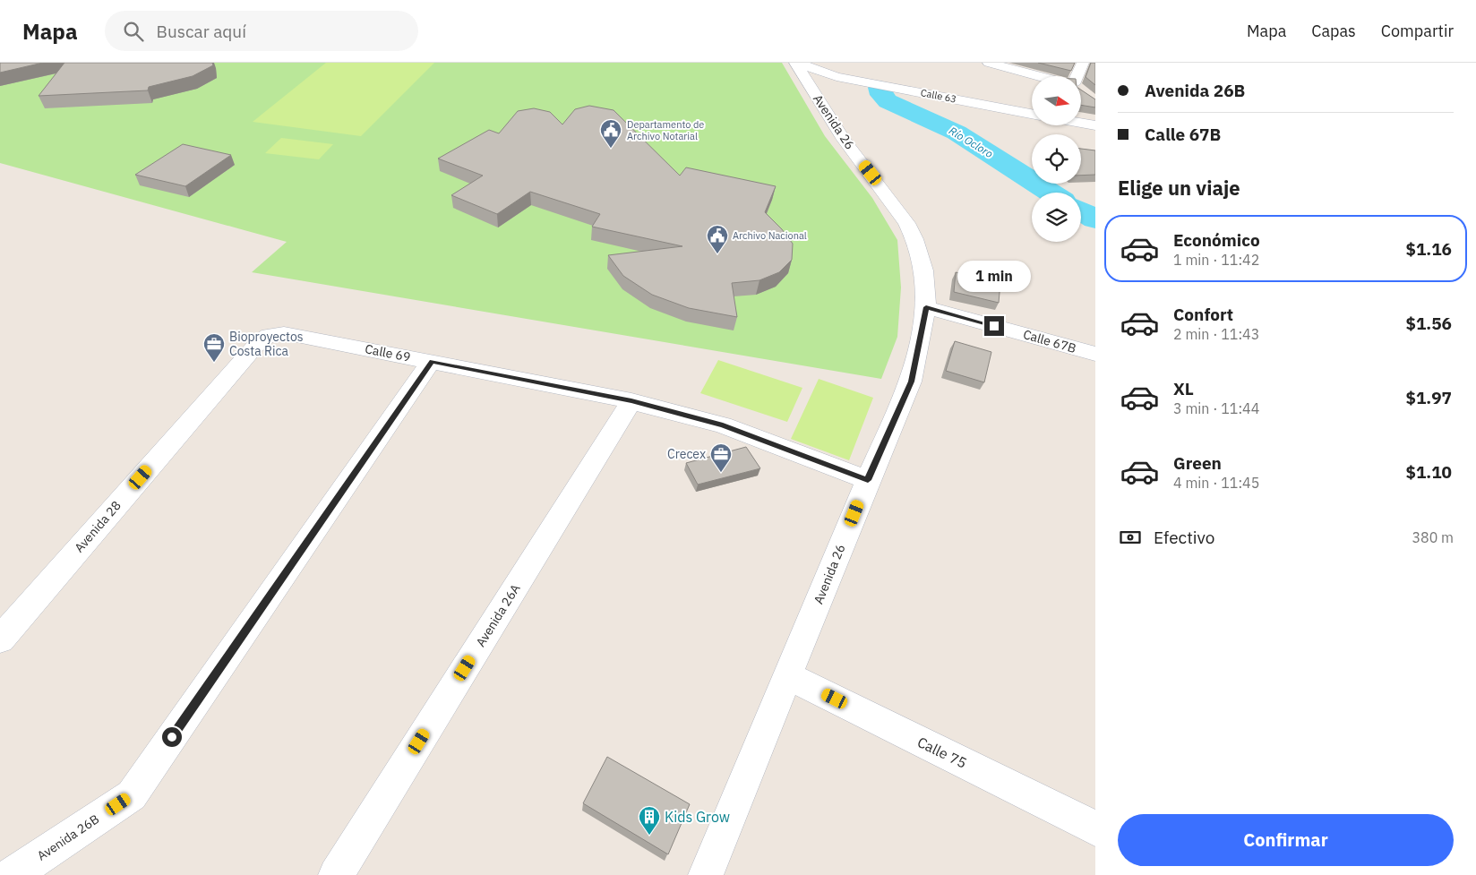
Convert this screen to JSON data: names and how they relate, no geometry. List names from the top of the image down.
{
  "streets": {
    "street": [
      "Calle 63",
      "Avenida 26",
      "Calle 67B",
      "Calle 69",
      "Avenida 28",
      "Avenida 26A",
      "Calle 75",
      "Avenida 26B"
    ]
  },
  "crossings": [
    ["Calle 63", "Avenida 26"],
    ["Avenida 26", "Calle 67B"],
    ["Avenida 26", "Calle 69"],
    ["Avenida 26", "Calle 75"],
    ["Calle 69", "Avenida 28"],
    ["Calle 69", "Avenida 26A"],
    ["Calle 69", "Avenida 26B"]
  ],
  "water": ["Río Ocloro"],
  "places": {
    "public building": ["Departamento de Archivo Notarial", "Archivo Nacional"],
    "office": ["Bioproyectos Costa Rica", "Crecex"],
    "building": ["Kids Grow"]
  },
  "north": "right",
  "page": {
    "header": "Mapa",
    "search": "Buscar aquí",
    "nav": ["Mapa", "Capas", "Compartir"],
    "banner": ["Avenida 26B", "Calle 67B"],
    "heading": "Elige un viaje",
    "list": [
      {
        "name": "Económico",
        "note": "1 min · 11:42",
        "value": "$1.16"
      },
      {
        "name": "Confort",
        "note": "2 min · 11:43",
        "value": "$1.56"
      },
      {
        "name": "XL",
        "note": "3 min · 11:44",
        "value": "$1.97"
      },
      {
        "name": "Green",
        "note": "4 min · 11:45",
        "value": "$1.10"
      }
    ],
    "bubble": "1 min",
    "pay": ["Efectivo", "380 m"],
    "buttons": "Confirmar"
  }
}
